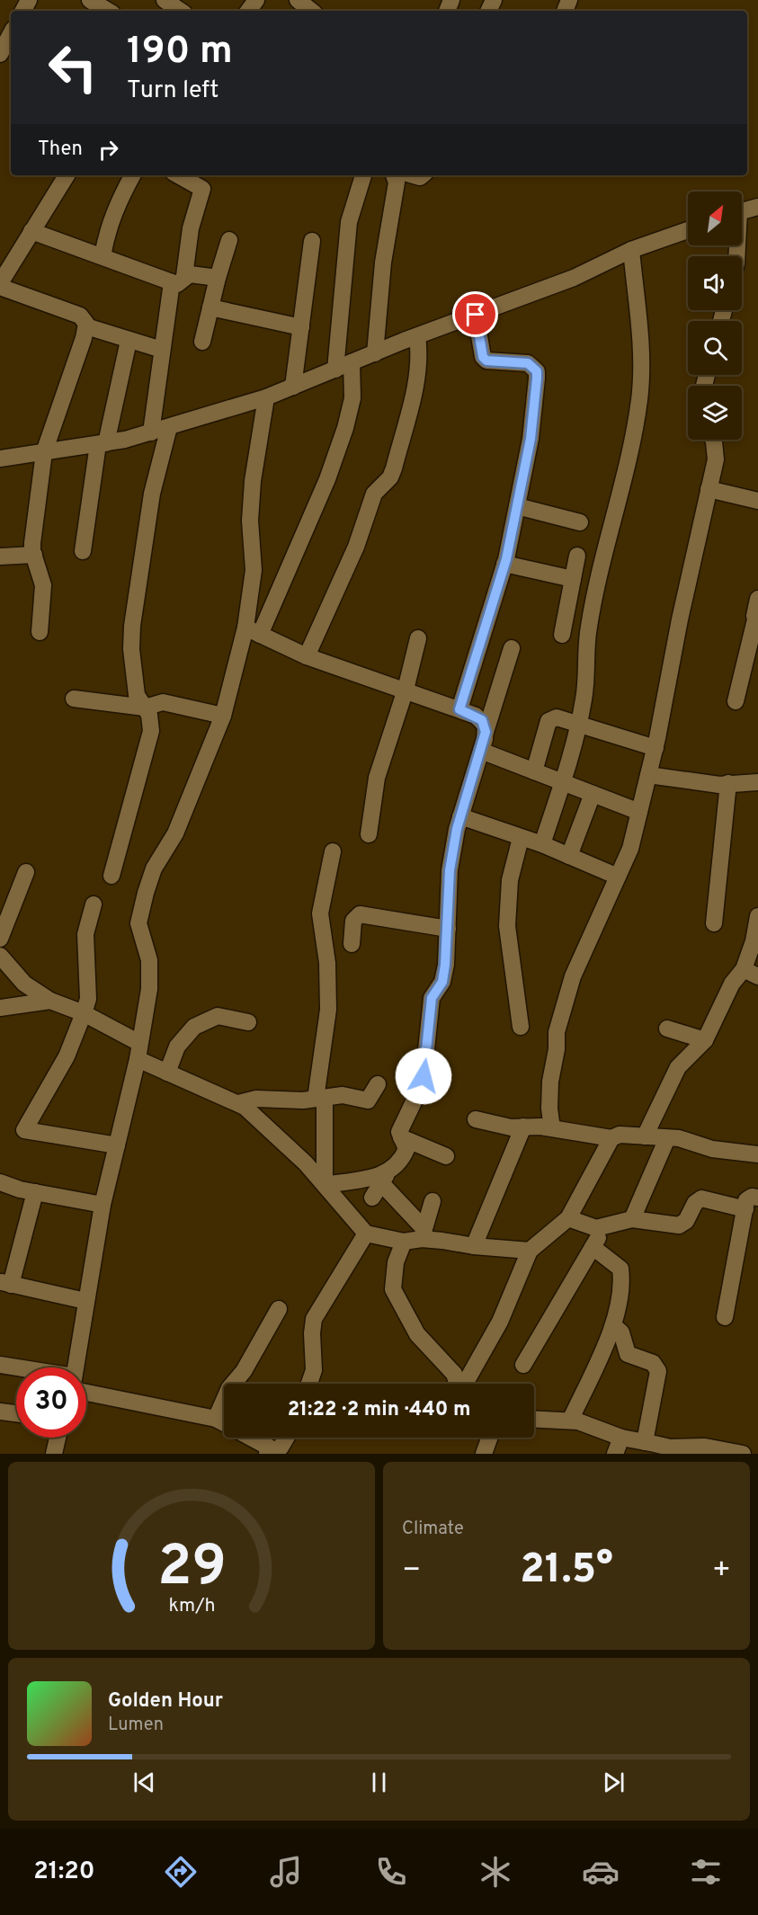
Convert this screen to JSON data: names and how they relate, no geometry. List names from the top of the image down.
{
  "north": "top right",
  "page": {
    "turn": ["190 m", "Turn left"],
    "then": "Then",
    "limit": "30",
    "trip": "21:22 · 2 min · 440 m",
    "tile": "Climate",
    "heat": ["−", "21.5°", "+"],
    "song": ["Golden Hour", "Lumen"],
    "tabs": "21:20",
    "gauge": ["29", "km/h"]
  }
}
